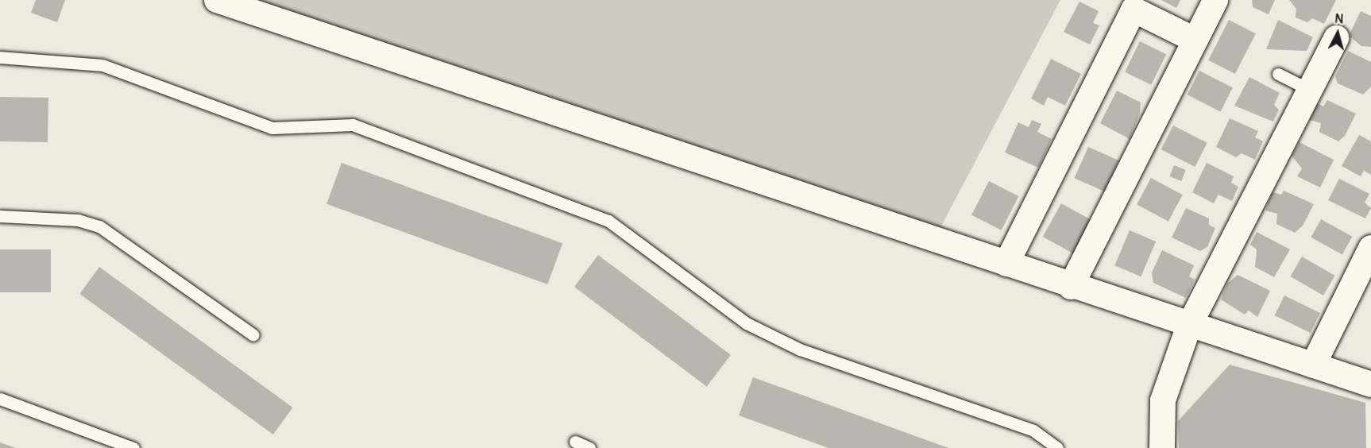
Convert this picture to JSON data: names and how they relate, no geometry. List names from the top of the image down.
{
  "north": "top"
}
